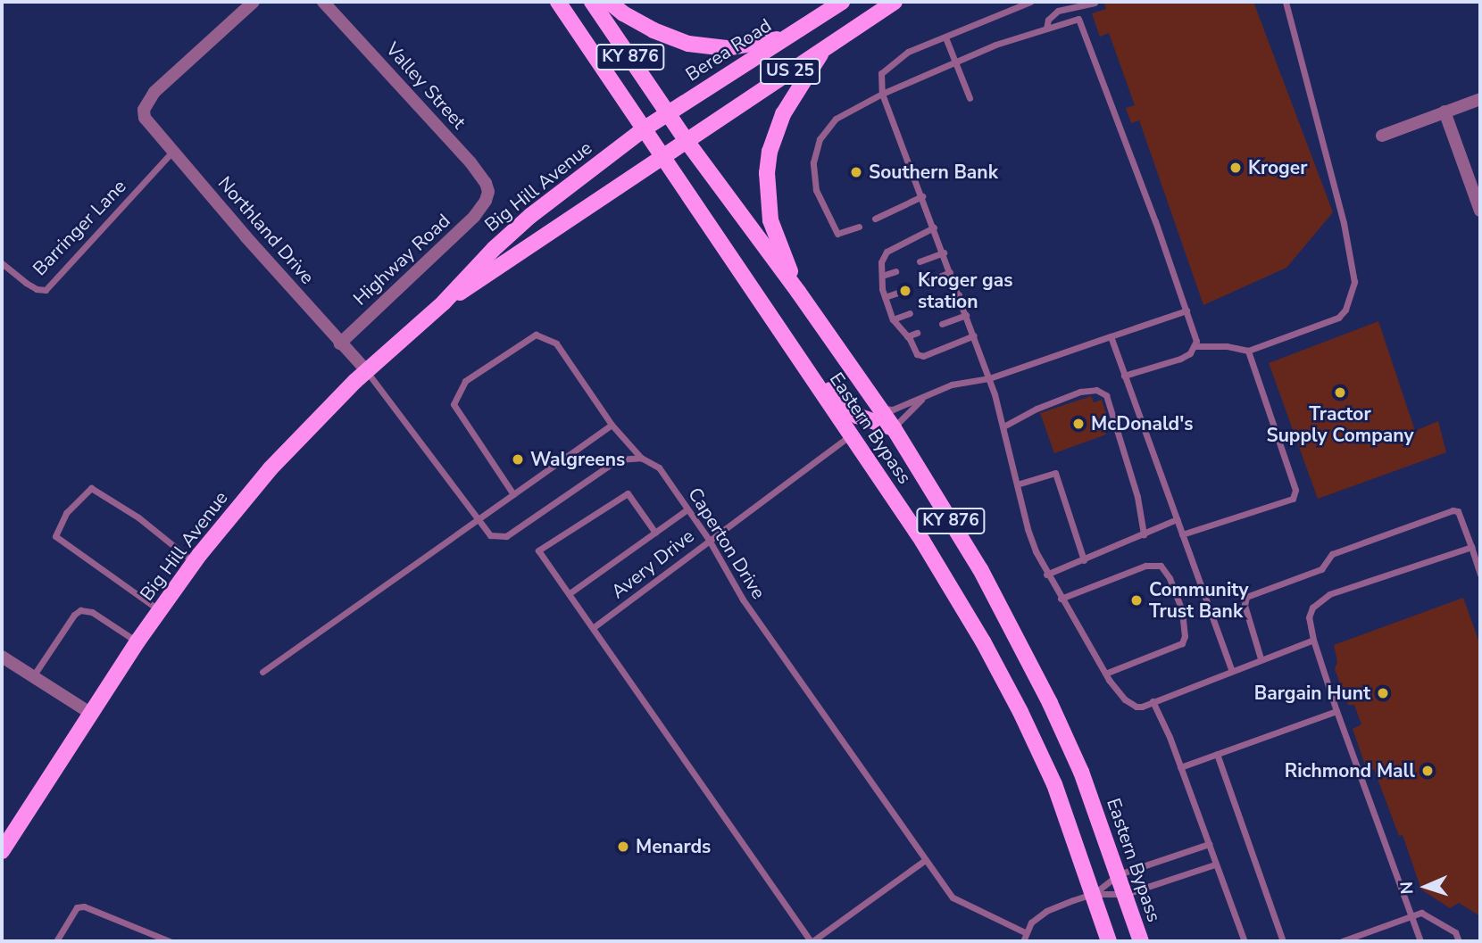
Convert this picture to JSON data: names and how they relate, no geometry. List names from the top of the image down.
{
  "streets": {
    "main road": [
      "Berea Road",
      "KY 876",
      "US 25",
      "Big Hill Avenue",
      "Eastern Bypass"
    ],
    "street": ["Valley Street", "Northland Drive", "Highway Road"],
    "lane": ["Barringer Lane", "Caperton Drive", "Avery Drive"]
  },
  "crossings": [
    ["Berea Road", "Big Hill Avenue"],
    ["Berea Road", "Eastern Bypass"],
    ["US 25", "Big Hill Avenue"],
    ["US 25", "Eastern Bypass"],
    ["Valley Street", "Highway Road"],
    ["Big Hill Avenue", "Northland Drive"],
    ["Big Hill Avenue", "Eastern Bypass"],
    ["Barringer Lane", "Northland Drive"],
    ["Northland Drive", "Highway Road"],
    ["Eastern Bypass", "Avery Drive"],
    ["Caperton Drive", "Avery Drive"]
  ],
  "places": [
    "Kroger",
    "Southern Bank",
    "Kroger gas station",
    "Tractor Supply Company",
    "McDonald's",
    "Walgreens",
    "Community Trust Bank",
    "Bargain Hunt",
    "Richmond Mall",
    "Menards"
  ],
  "north": "left"
}
